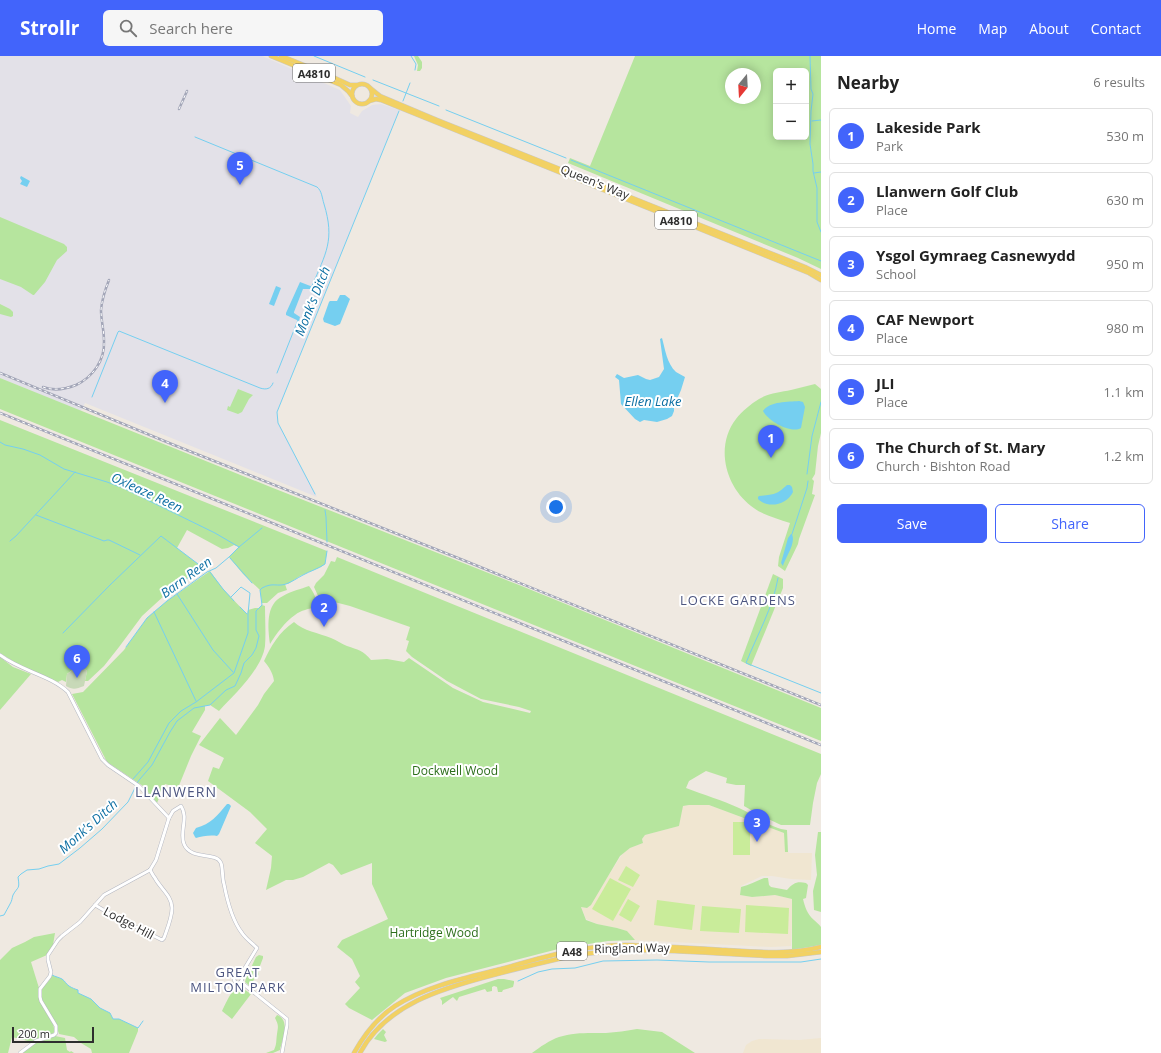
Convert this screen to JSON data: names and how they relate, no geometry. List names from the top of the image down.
{
  "streets": {
    "main road": [
      "A4810",
      "Queen's Way",
      "Ringland Way",
      "A48"
    ],
    "street": ["Lodge Hill"]
  },
  "districts": ["LOCKE GARDENS", "LLANWERN", "GREAT MILTON PARK"],
  "water": [
    "Monk's Ditch",
    "Ellen Lake",
    "Oxleaze Reen",
    "Barn Reen"
  ],
  "parks": ["Dockwell Wood", "Hartridge Wood"],
  "scale_bar": "200 m",
  "north": "bottom",
  "page": {
    "header": "Strollr",
    "search": "Search here",
    "nav": [
      "Home",
      "Map",
      "About",
      "Contact"
    ],
    "heading": ["Nearby", "6 results"],
    "map_buttons": ["+", "−"],
    "list": [
      {
        "mark": "1",
        "name": "Lakeside Park",
        "note": "Park",
        "value": "530 m"
      },
      {
        "mark": "2",
        "name": "Llanwern Golf Club",
        "note": "Place",
        "value": "630 m"
      },
      {
        "mark": "3",
        "name": "Ysgol Gymraeg Casnewydd",
        "note": "School",
        "value": "950 m"
      },
      {
        "mark": "4",
        "name": "CAF Newport",
        "note": "Place",
        "value": "980 m"
      },
      {
        "mark": "5",
        "name": "JLI",
        "note": "Place",
        "value": "1.1 km"
      },
      {
        "mark": "6",
        "name": "The Church of St. Mary",
        "note": "Church · Bishton Road",
        "value": "1.2 km"
      }
    ],
    "pins": [
      "5",
      "4",
      "1",
      "2",
      "6",
      "3"
    ],
    "buttons": ["Save", "Share"],
    "scale": "200 m"
  }
}
